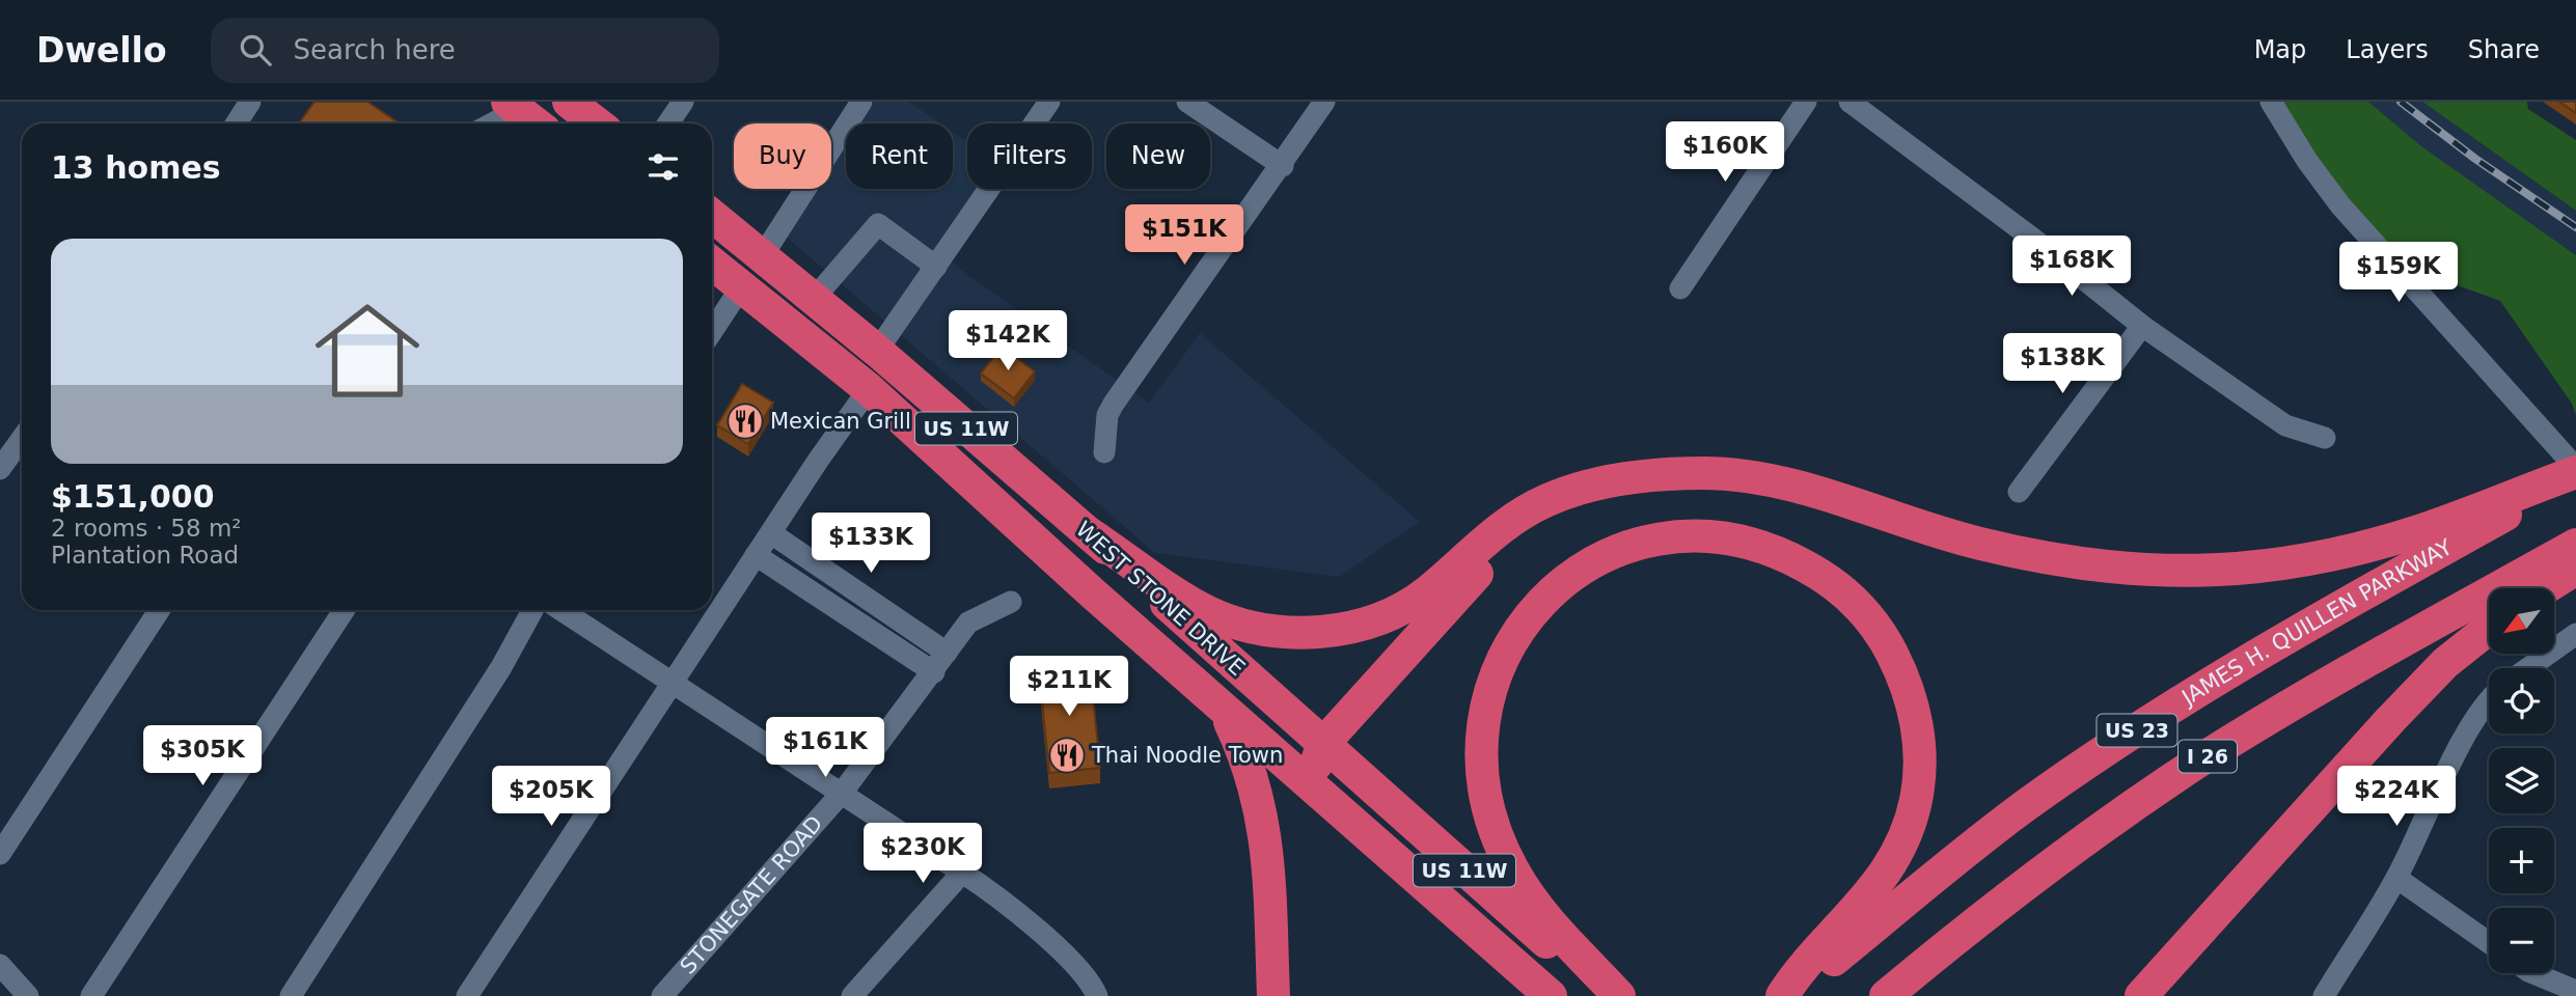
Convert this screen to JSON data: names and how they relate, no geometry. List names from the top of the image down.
{
  "streets": {
    "highway": [
      "US 11W",
      "WEST STONE DRIVE",
      "JAMES H. QUILLEN PARKWAY",
      "US 23",
      "I 26"
    ],
    "street": ["STONEGATE ROAD"]
  },
  "places": {
    "restaurant": ["Mexican Grill", "Thai Noodle Town"]
  },
  "north": "bottom left",
  "page": {
    "header": "Dwello",
    "search": "Search here",
    "nav": ["Map", "Layers", "Share"],
    "price": [
      "$160K",
      "$151K",
      "$168K",
      "$159K",
      "$142K",
      "$138K",
      "$133K",
      "$211K",
      "$161K",
      "$305K",
      "$205K",
      "$224K",
      "$230K"
    ],
    "chip": [
      "Buy",
      "Rent",
      "Filters",
      "New"
    ],
    "heading": "13 homes",
    "list": [
      {
        "name": "$151,000",
        "note": "2 rooms · 58 m² · Plantation Road"
      }
    ],
    "map_buttons": ["+", "−"]
  }
}
